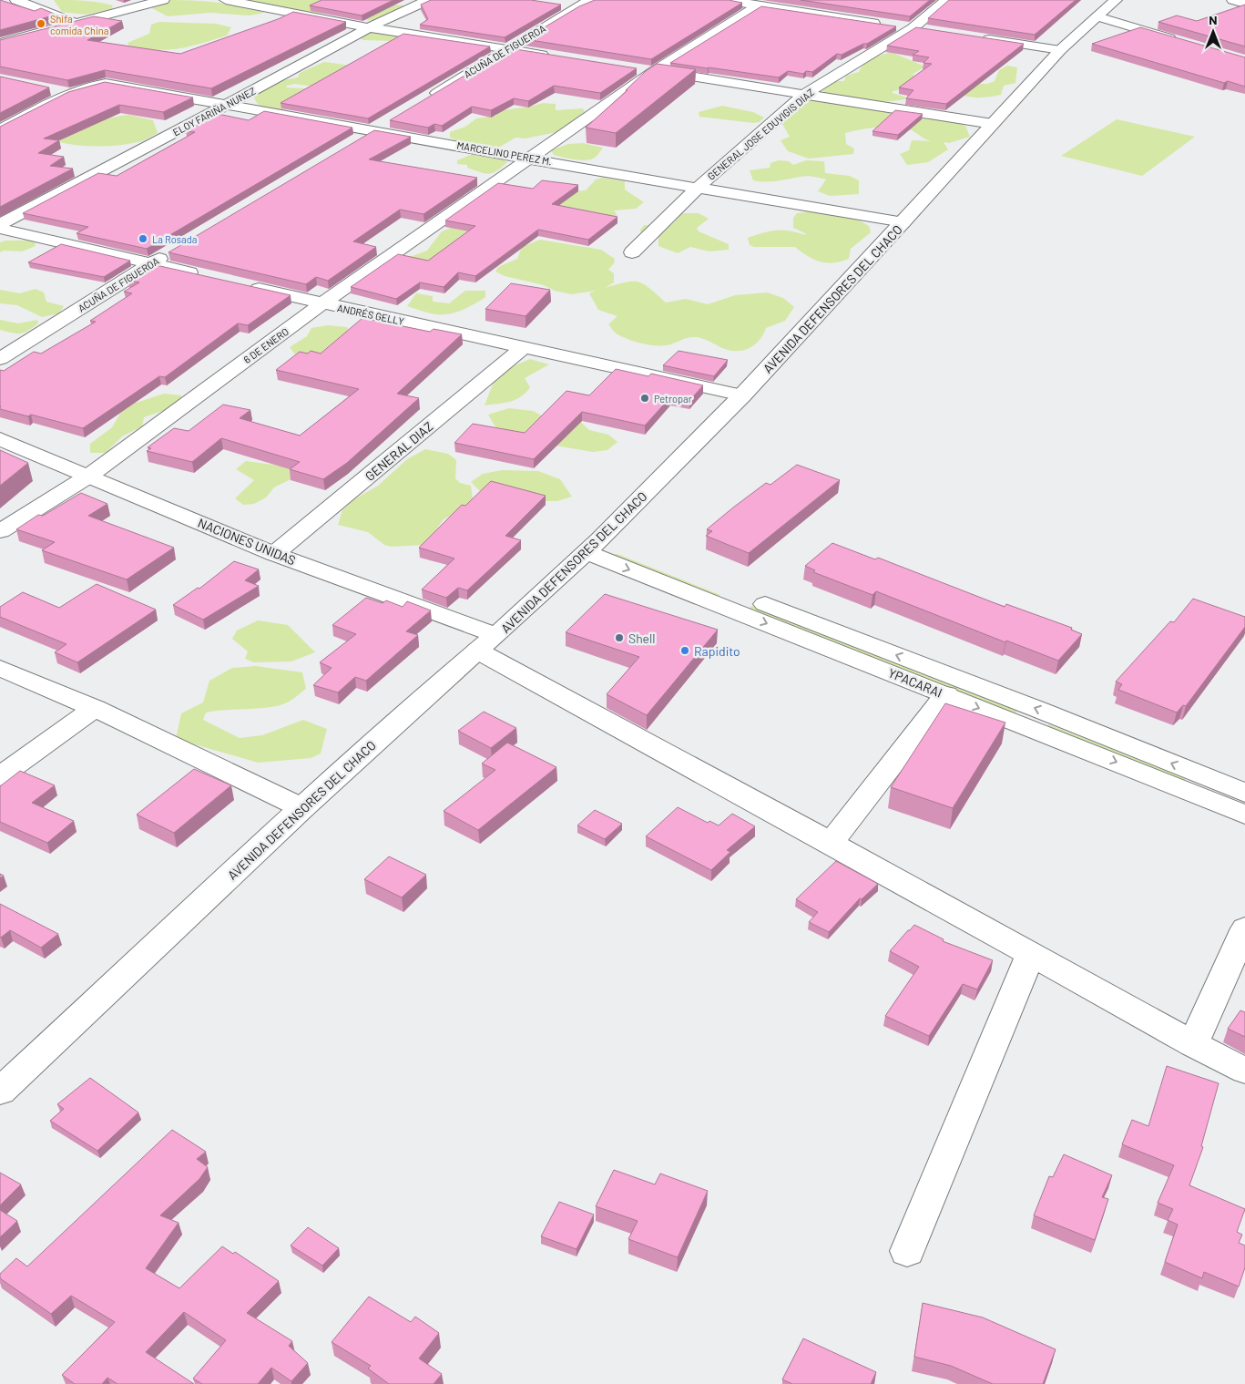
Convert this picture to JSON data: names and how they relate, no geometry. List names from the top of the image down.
{
  "streets": {
    "street": [
      "ACUÑA DE FIGUEROA",
      "ELOY FARIÑA NUNEZ",
      "GENERAL JOSE EDUVIGIS DIAZ",
      "MARCELINO PEREZ M.",
      "AVENIDA DEFENSORES DEL CHACO",
      "ANDRÉS GELLY",
      "6 DE ENERO",
      "GENERAL DIAZ",
      "NACIONES UNIDAS",
      "YPACARAI"
    ]
  },
  "crossings": [
    ["ELOY FARIÑA NUNEZ", "MARCELINO PEREZ M."],
    ["GENERAL JOSE EDUVIGIS DIAZ", "MARCELINO PEREZ M."],
    ["MARCELINO PEREZ M.", "AVENIDA DEFENSORES DEL CHACO"],
    ["MARCELINO PEREZ M.", "6 DE ENERO"],
    ["AVENIDA DEFENSORES DEL CHACO", "ANDRÉS GELLY"],
    ["AVENIDA DEFENSORES DEL CHACO", "NACIONES UNIDAS"],
    ["AVENIDA DEFENSORES DEL CHACO", "YPACARAI"],
    ["ANDRÉS GELLY", "6 DE ENERO"],
    ["ANDRÉS GELLY", "GENERAL DIAZ"],
    ["6 DE ENERO", "NACIONES UNIDAS"],
    ["GENERAL DIAZ", "NACIONES UNIDAS"]
  ],
  "places": [
    "Shifa comida China",
    "La Rosada",
    "Petropar",
    "Shell",
    "Rapidito"
  ],
  "north": "top"
}
